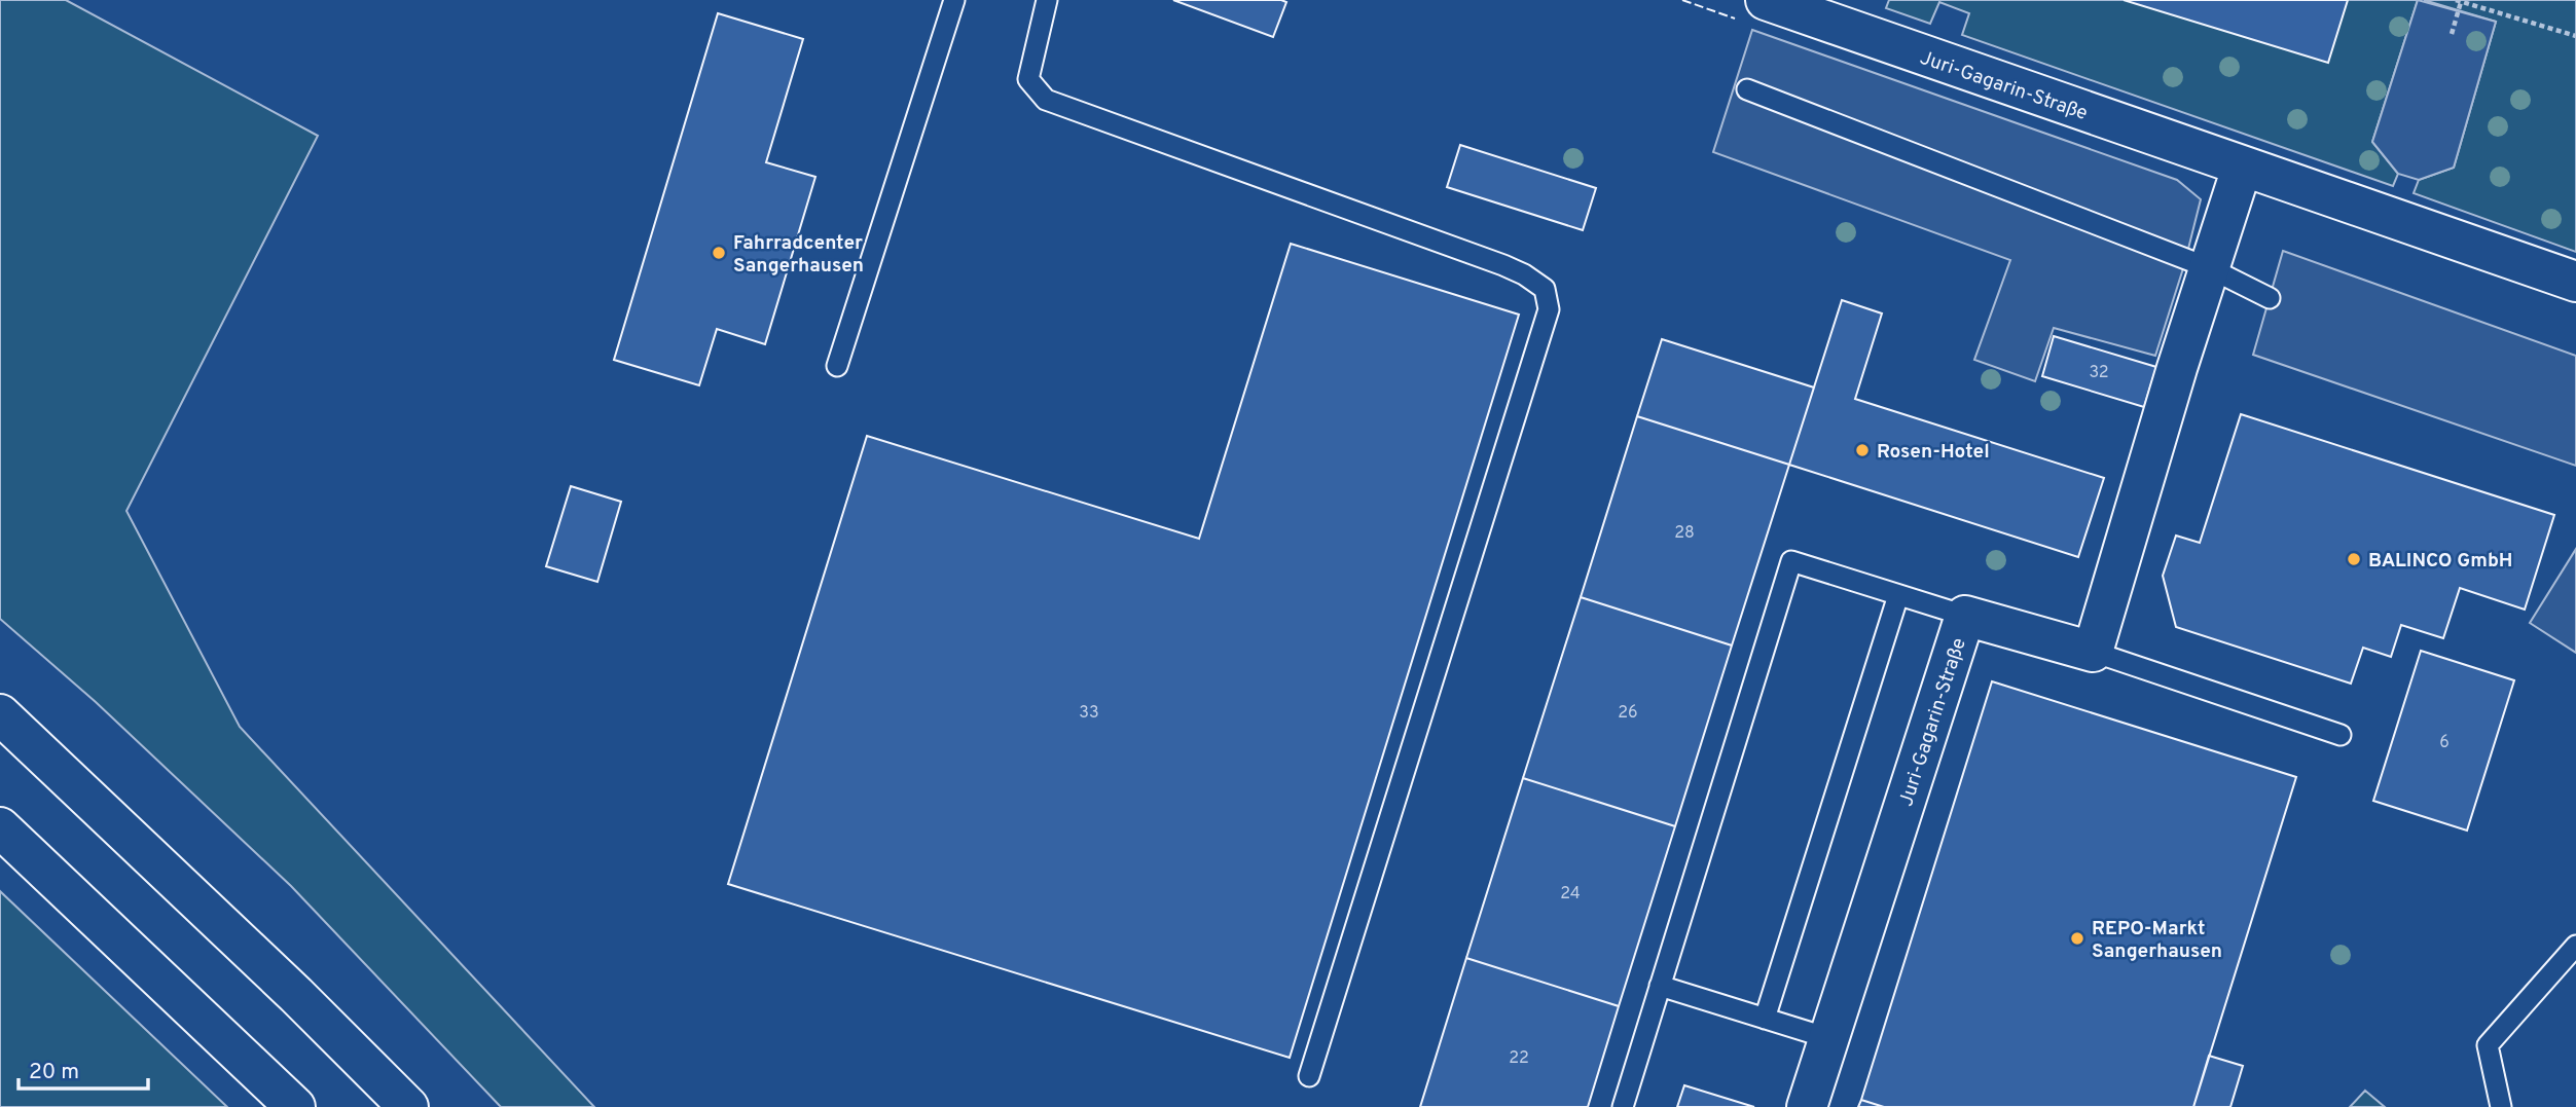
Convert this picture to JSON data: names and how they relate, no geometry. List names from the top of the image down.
{
  "streets": {
    "main road": ["Juri-Gagarin-Straße"]
  },
  "places": [
    "Fahrradcenter Sangerhausen",
    "Rosen-Hotel",
    "BALINCO GmbH",
    "REPO-Markt Sangerhausen"
  ],
  "house_numbers": [
    "32",
    "28",
    "33",
    "26",
    "6",
    "24",
    "22"
  ],
  "scale_bar": "20 m"
}
